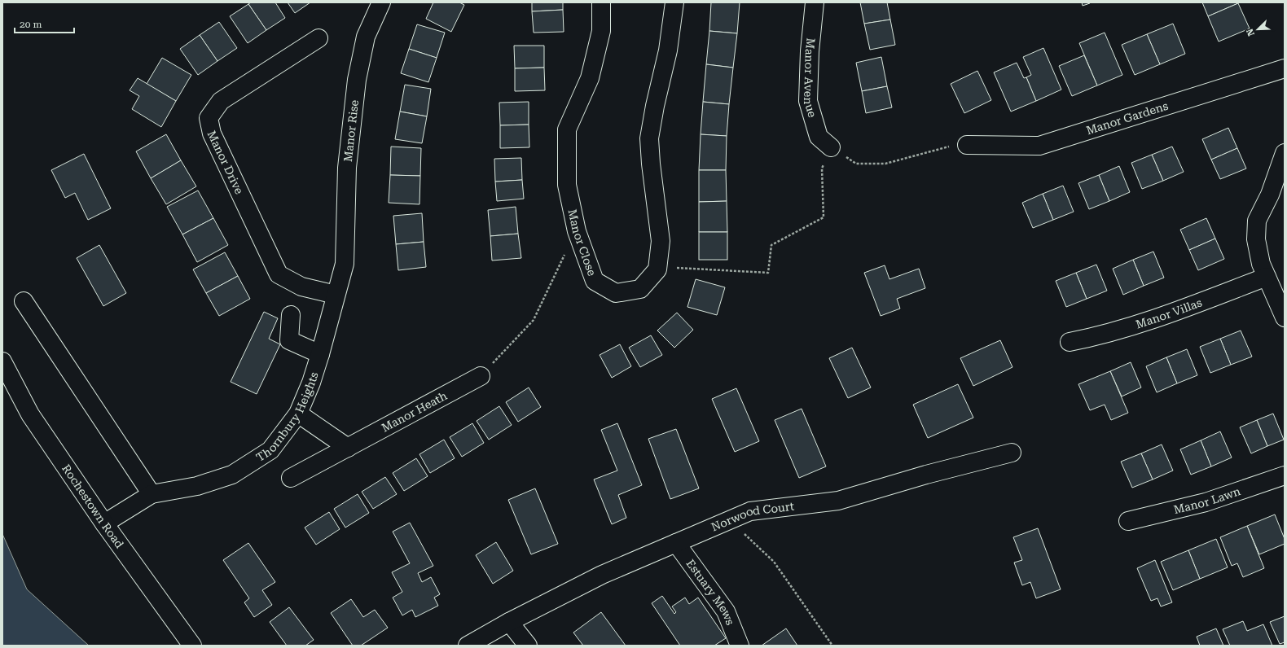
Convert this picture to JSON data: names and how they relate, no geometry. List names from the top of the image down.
{
  "streets": {
    "street": [
      "Manor Avenue",
      "Manor Gardens",
      "Manor Rise",
      "Manor Drive",
      "Manor Close",
      "Manor Villas",
      "Manor Heath",
      "Thornbury Heights",
      "Manor Lawn",
      "Rochestown Road",
      "Norwood Court",
      "Estuary Mews"
    ]
  },
  "crossings": [
    ["Manor Rise", "Thornbury Heights"],
    ["Manor Drive", "Thornbury Heights"],
    ["Thornbury Heights", "Rochestown Road"],
    ["Norwood Court", "Estuary Mews"]
  ],
  "scale_bar": "20 m",
  "north": "bottom left"
}
